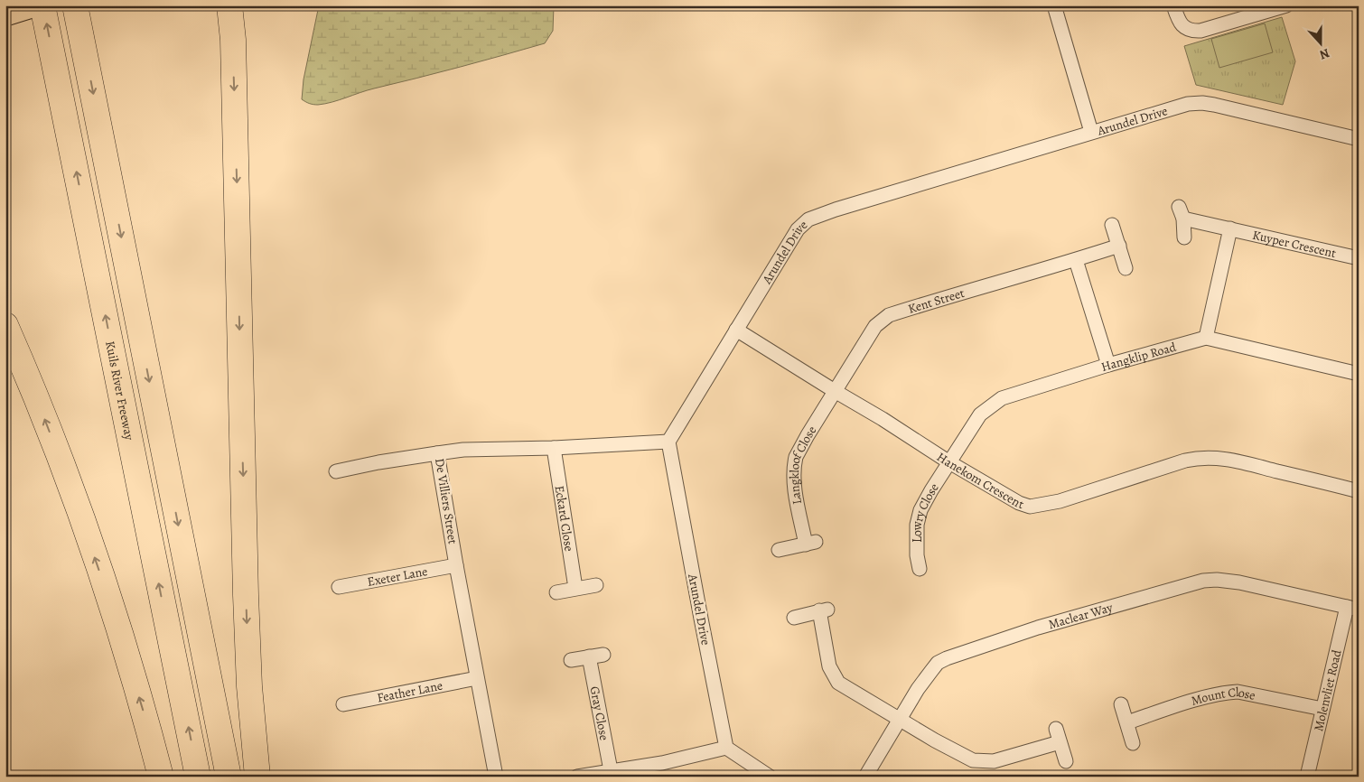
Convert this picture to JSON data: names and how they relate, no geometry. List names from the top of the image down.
{
  "streets": {
    "highway": ["Kuils River Freeway"],
    "street": [
      "Arundel Drive",
      "Kuyper Crescent",
      "Kent Street",
      "Hangklip Road",
      "Langkloof Close",
      "Hanekom Crescent",
      "De Villiers Street",
      "Lowry Close",
      "Eckard Close",
      "Exeter Lane",
      "Maclear Way",
      "Feather Lane",
      "Molenvliet Road",
      "Mount Close",
      "Gray Close"
    ]
  },
  "crossings": [
    ["Arundel Drive", "Hanekom Crescent"],
    ["Arundel Drive", "De Villiers Street"],
    ["Kent Street", "Langkloof Close"],
    ["Kent Street", "Hanekom Crescent"],
    ["Hangklip Road", "Hanekom Crescent"],
    ["Hangklip Road", "Lowry Close"],
    ["Langkloof Close", "Hanekom Crescent"],
    ["Hanekom Crescent", "Lowry Close"],
    ["De Villiers Street", "Eckard Close"],
    ["De Villiers Street", "Exeter Lane"],
    ["De Villiers Street", "Feather Lane"],
    ["Maclear Way", "Molenvliet Road"],
    ["Molenvliet Road", "Mount Close"]
  ],
  "north": "bottom"
}
